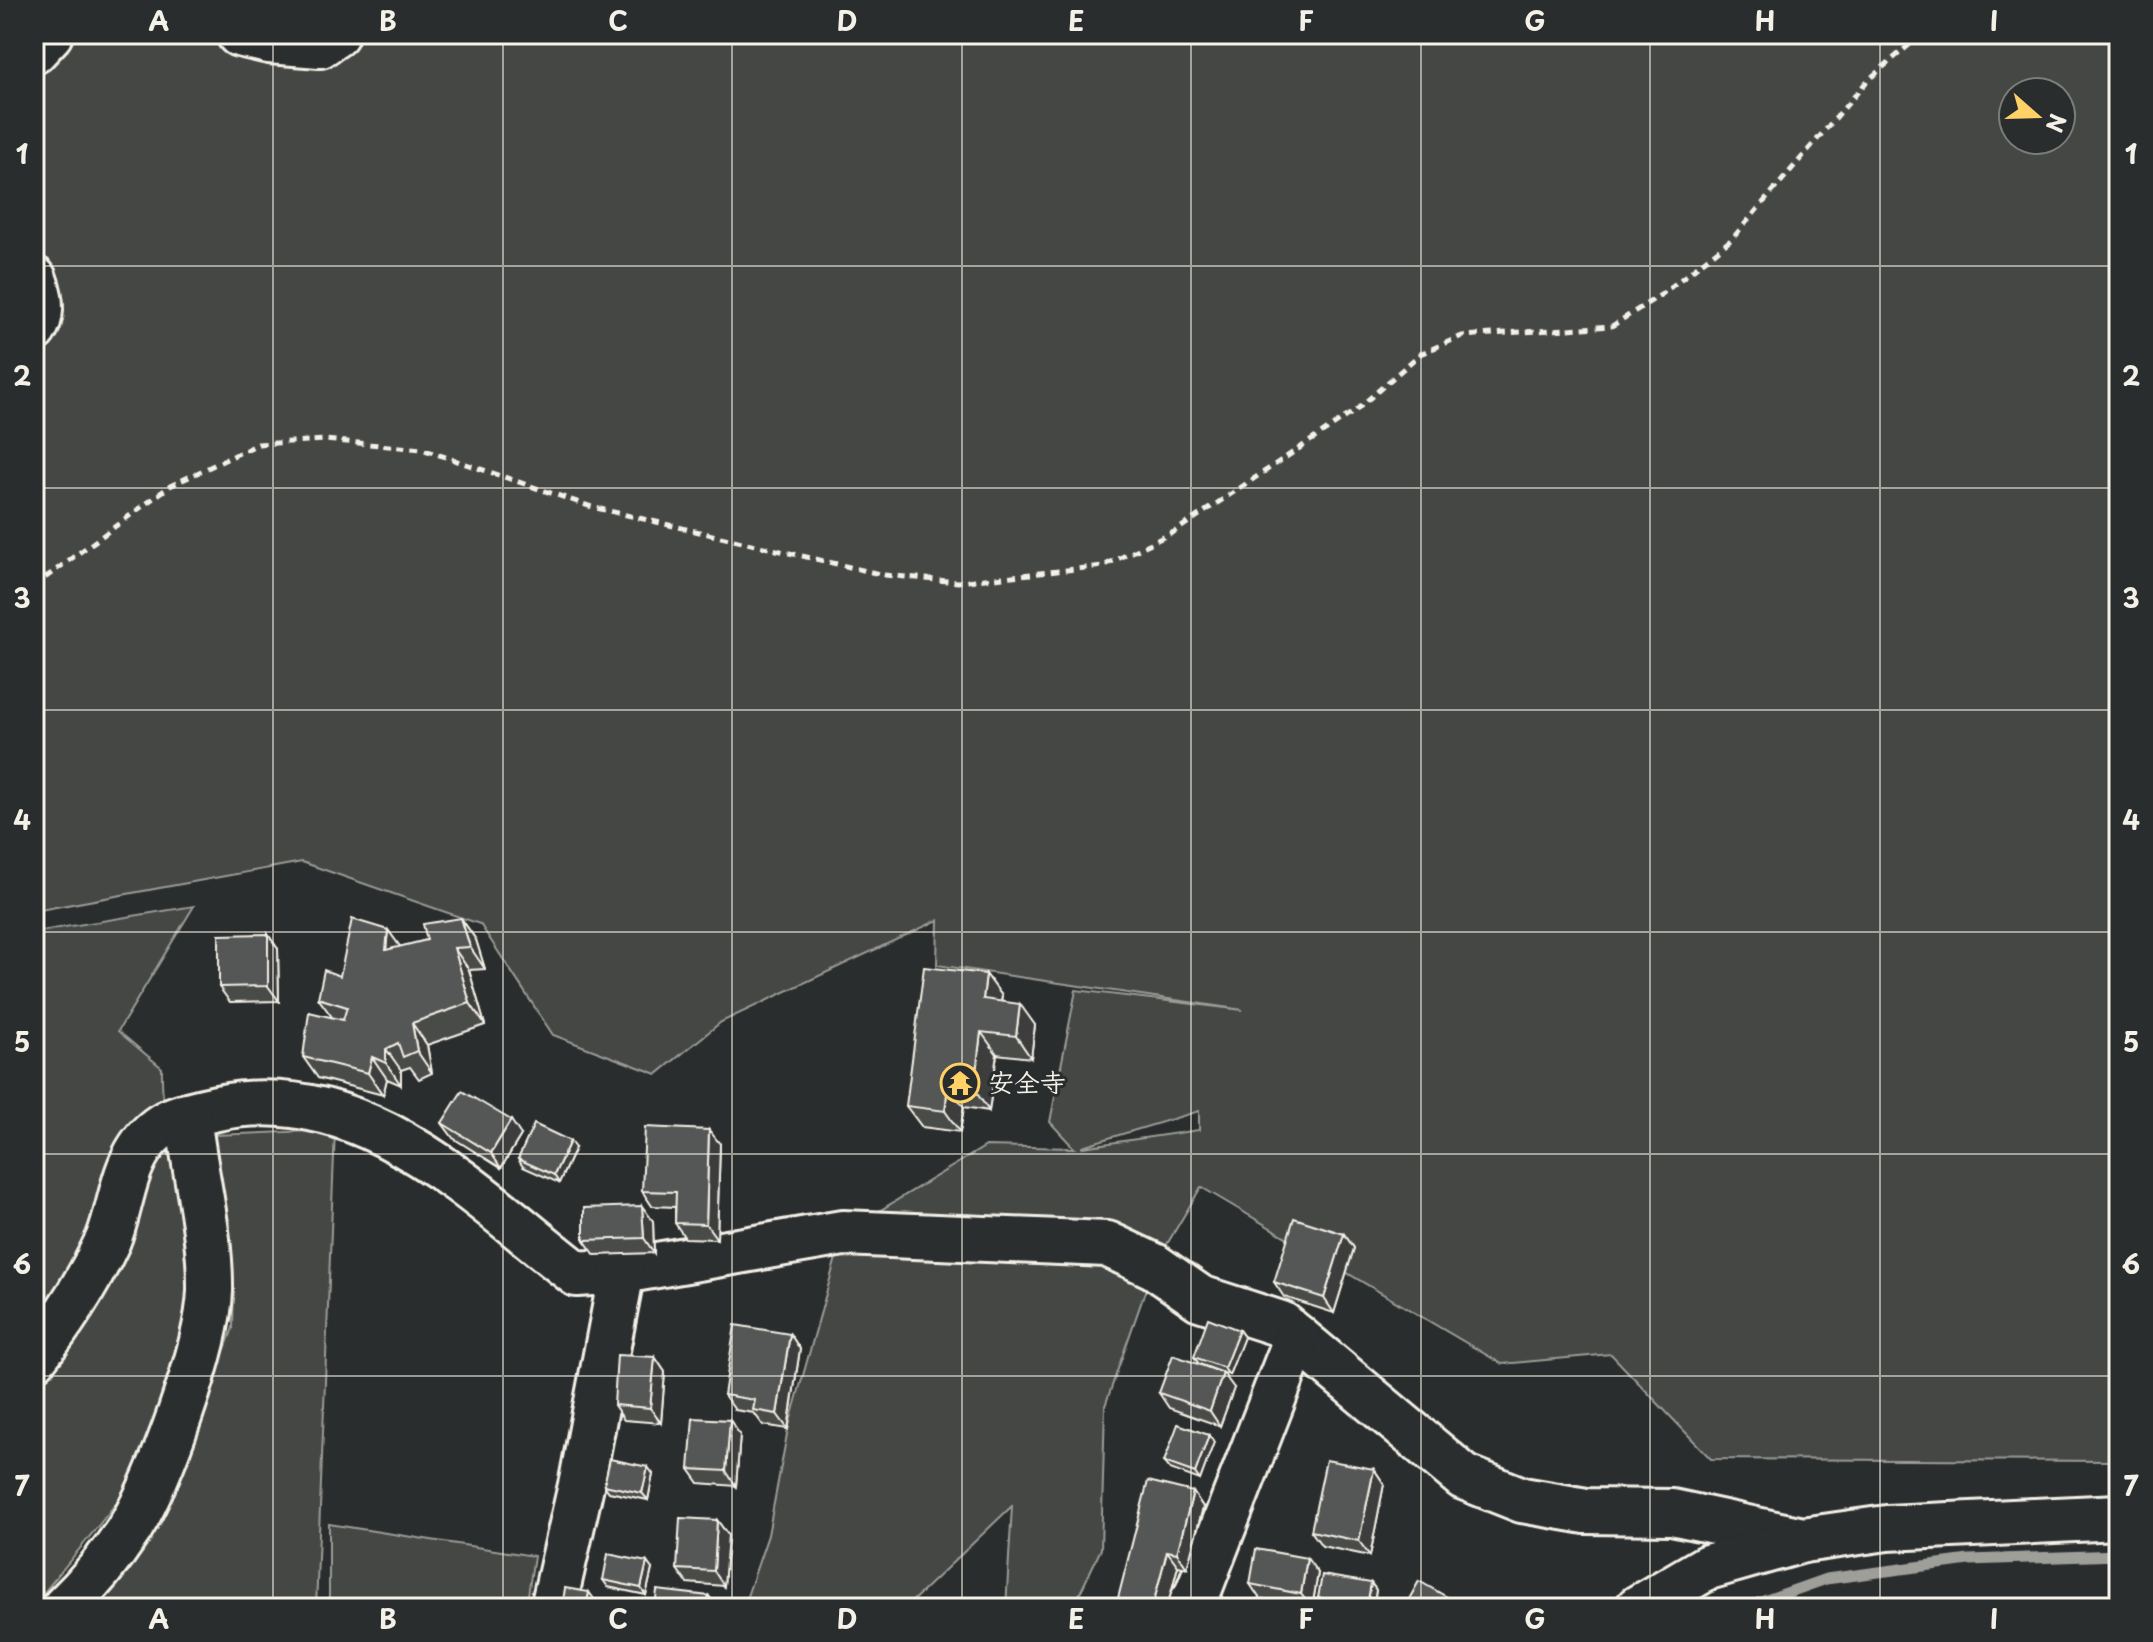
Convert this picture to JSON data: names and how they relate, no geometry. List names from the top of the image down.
{
  "places": {
    "temple": ["安全寺"]
  },
  "north": "right",
  "grid": {
    "columns": [
      "A",
      "B",
      "C",
      "D",
      "E",
      "F",
      "G",
      "H",
      "I"
    ],
    "rows": [
      "1",
      "2",
      "3",
      "4",
      "5",
      "6",
      "7"
    ]
  }
}
